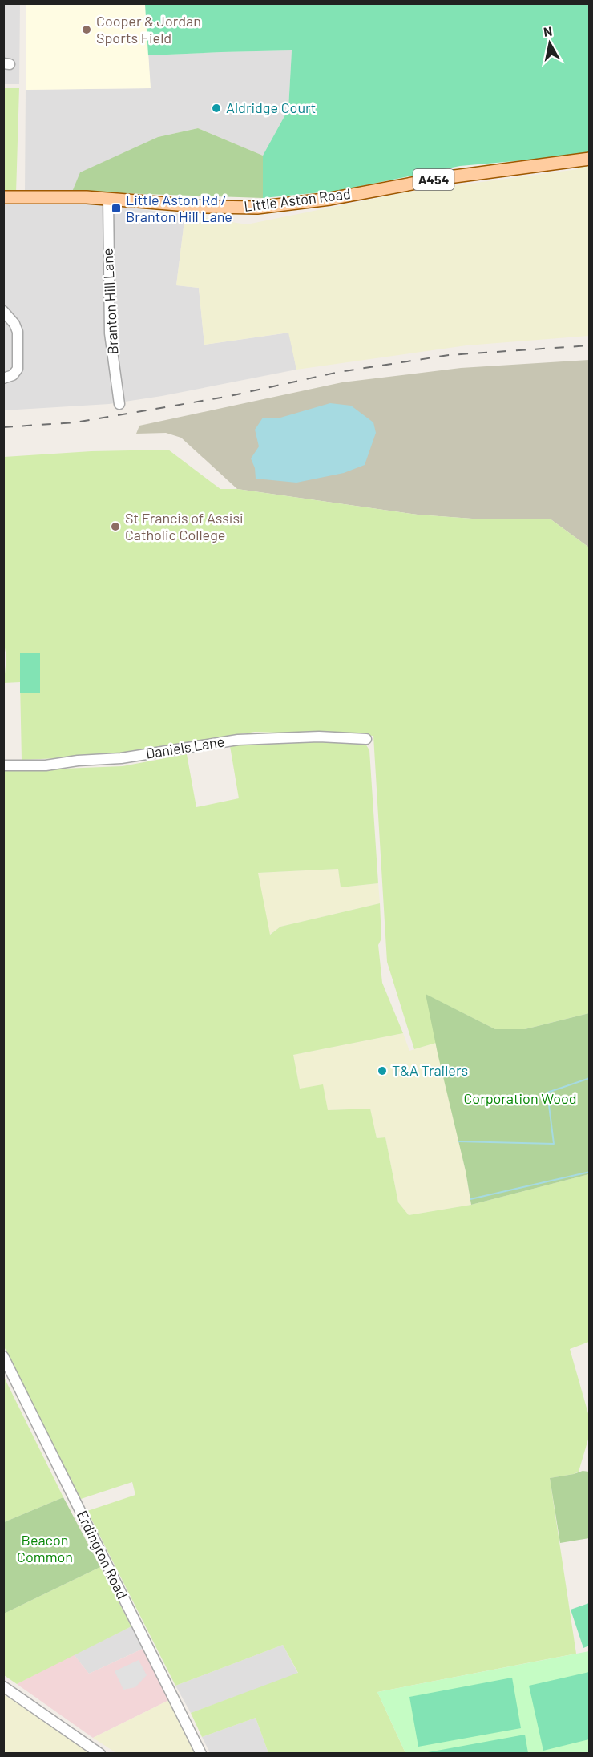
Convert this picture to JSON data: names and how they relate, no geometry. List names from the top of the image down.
{
  "streets": {
    "main road": ["A454", "Little Aston Road"],
    "street": ["Branton Hill Lane", "Daniels Lane", "Erdington Road"]
  },
  "crossings": [
    ["Little Aston Road", "Branton Hill Lane"]
  ],
  "parks": ["Corporation Wood", "Beacon Common"],
  "places": {
    "other": [
      "Cooper & Jordan Sports Field",
      "Aldridge Court",
      "St Francis of Assisi Catholic College",
      "T&A Trailers"
    ],
    "transit": ["Little Aston Rd / Branton Hill Lane"]
  },
  "north": "top"
}
